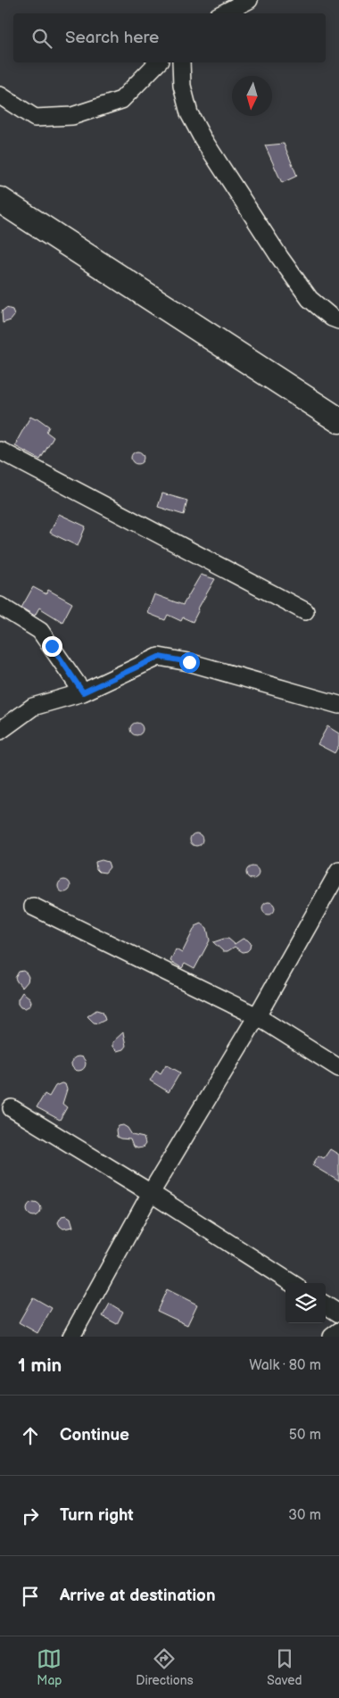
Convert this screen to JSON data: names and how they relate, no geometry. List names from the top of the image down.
{
  "north": "bottom",
  "page": {
    "search": "Search here",
    "heading": ["1 min", "Walk · 80 m"],
    "list": [
      ["Continue", "50 m"],
      ["Turn right", "30 m"],
      "Arrive at destination"
    ],
    "nav": ["Map", "Directions", "Saved"]
  }
}
